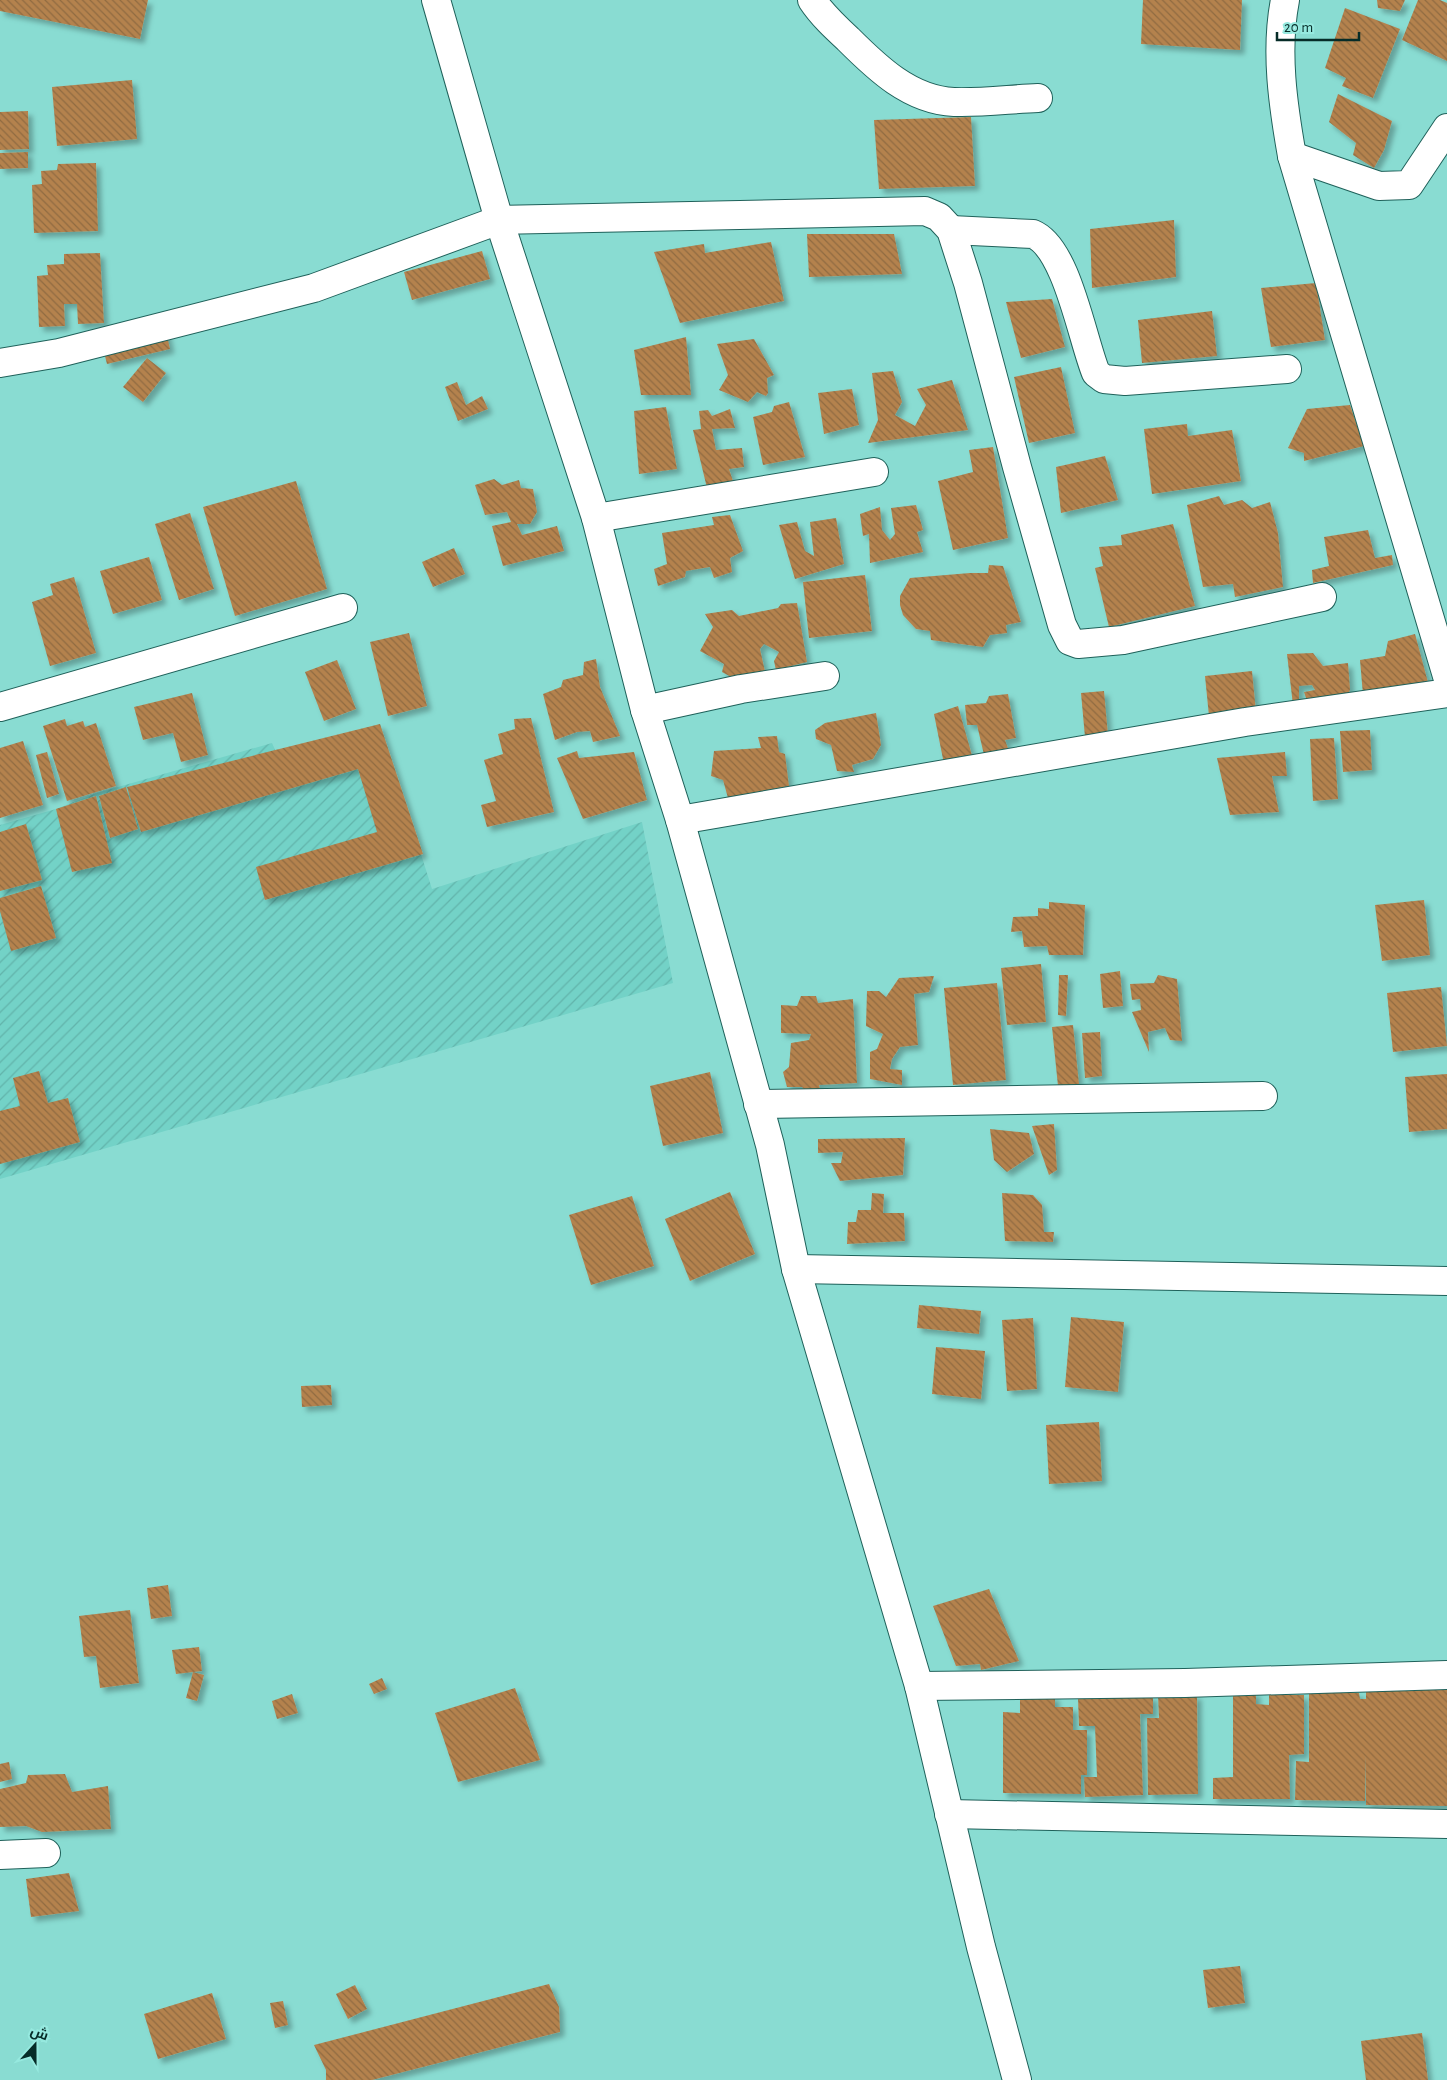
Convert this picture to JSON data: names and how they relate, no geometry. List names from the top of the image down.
{
  "scale_bar": "20 m",
  "north": "top"
}
